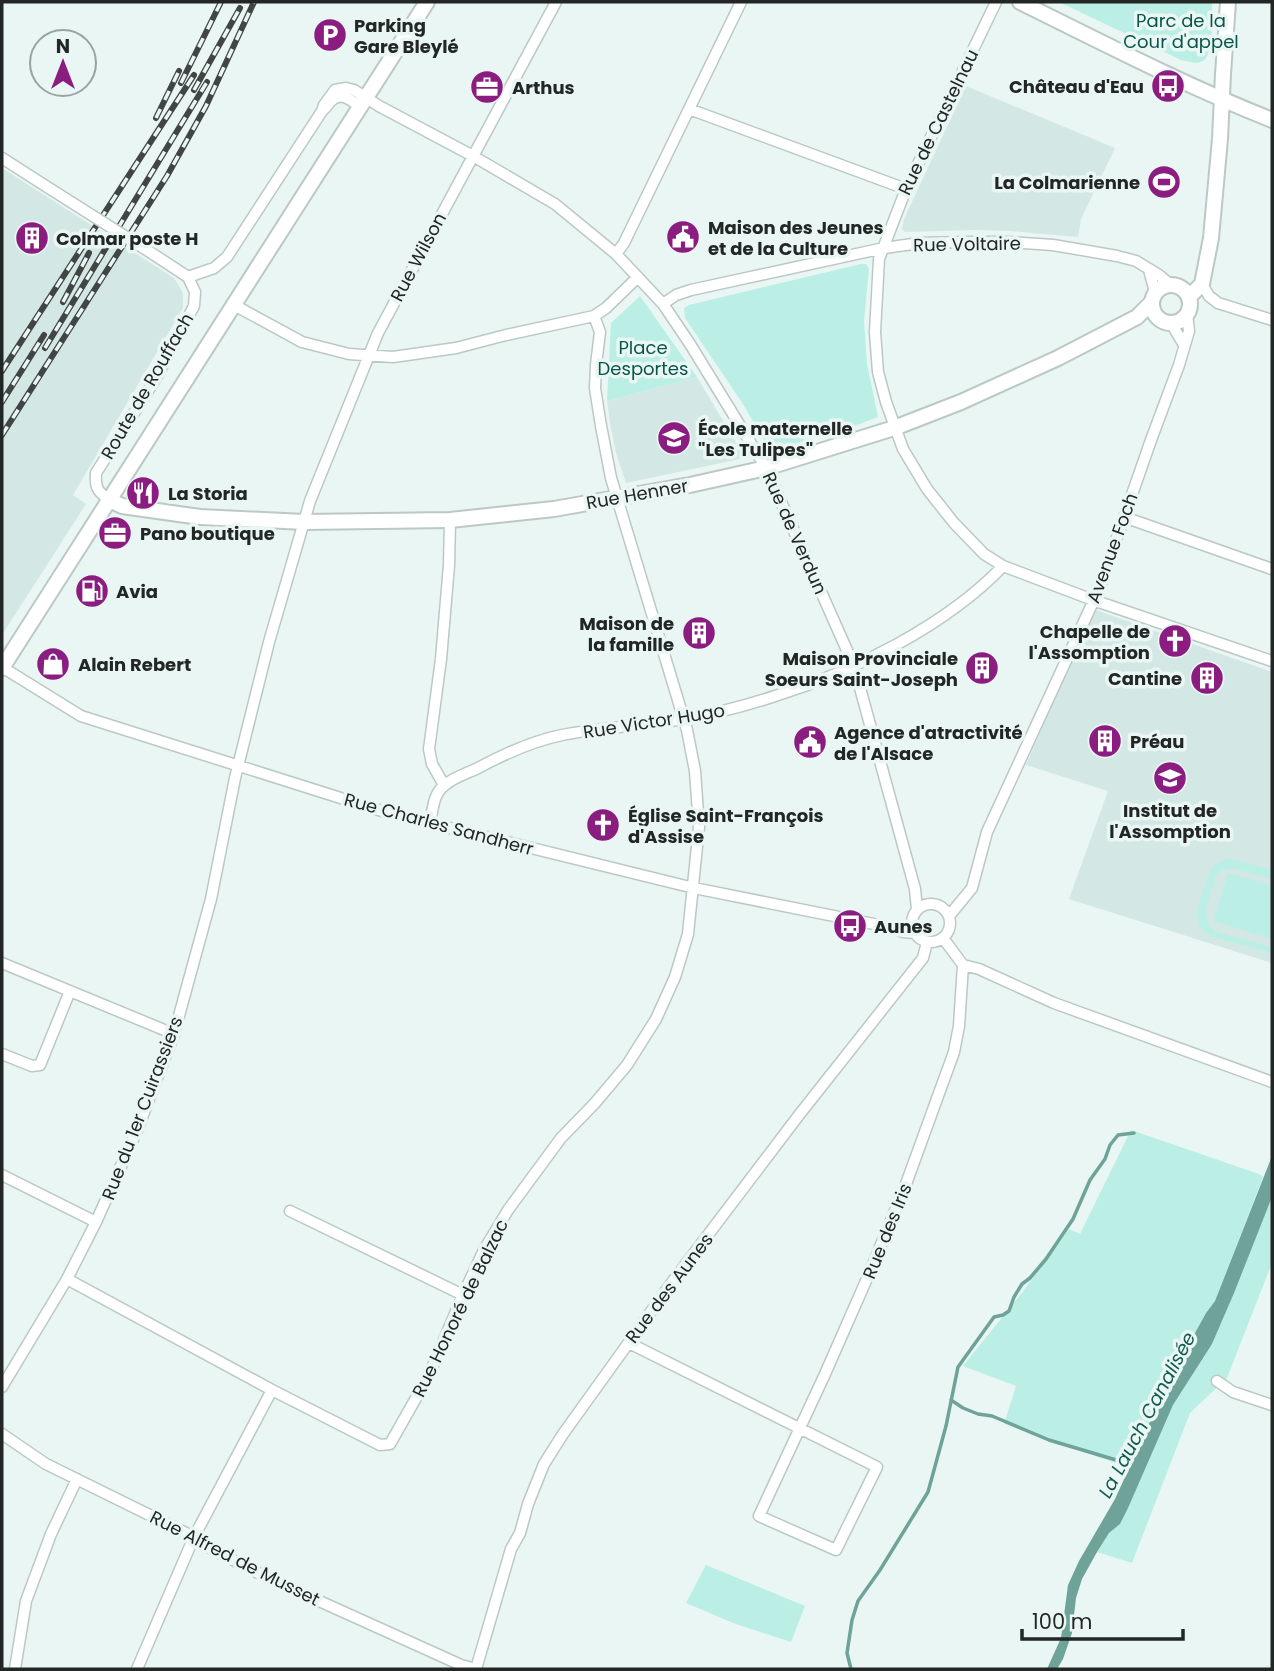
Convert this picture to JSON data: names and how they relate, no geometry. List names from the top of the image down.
{
  "streets": {
    "street": [
      "Rue de Castelnau",
      "Rue Voltaire",
      "Rue Wilson",
      "Route de Rouffach",
      "Rue Henner",
      "Rue de Verdun",
      "Avenue Foch",
      "Rue Victor Hugo",
      "Rue Charles Sandherr",
      "Rue du 1er Cuirassiers",
      "Rue des Iris",
      "Rue des Aunes",
      "Rue Honoré de Balzac",
      "Rue Alfred de Musset"
    ]
  },
  "crossings": [
    ["Rue de Castelnau", "Rue Voltaire"],
    ["Rue de Castelnau", "Rue Henner"],
    ["Rue de Castelnau", "Avenue Foch"],
    ["Rue de Castelnau", "Rue Victor Hugo"],
    ["Rue Voltaire", "Rue Henner"],
    ["Rue Voltaire", "Rue de Verdun"],
    ["Rue Voltaire", "Avenue Foch"],
    ["Rue Wilson", "Rue Henner"],
    ["Rue Wilson", "Rue de Verdun"],
    ["Rue Wilson", "Rue du 1er Cuirassiers"],
    ["Route de Rouffach", "Rue Henner"],
    ["Route de Rouffach", "Rue de Verdun"],
    ["Route de Rouffach", "Rue Charles Sandherr"],
    ["Rue Henner", "Rue de Verdun"],
    ["Rue Henner", "Avenue Foch"],
    ["Rue Henner", "Rue du 1er Cuirassiers"],
    ["Rue Henner", "Rue Honoré de Balzac"],
    ["Rue de Verdun", "Avenue Foch"],
    ["Rue de Verdun", "Rue Victor Hugo"],
    ["Rue de Verdun", "Rue Charles Sandherr"],
    ["Rue de Verdun", "Rue des Aunes"],
    ["Avenue Foch", "Rue Charles Sandherr"],
    ["Avenue Foch", "Rue des Aunes"],
    ["Rue Victor Hugo", "Rue Honoré de Balzac"],
    ["Rue Charles Sandherr", "Rue du 1er Cuirassiers"],
    ["Rue Charles Sandherr", "Rue des Aunes"],
    ["Rue Charles Sandherr", "Rue Honoré de Balzac"],
    ["Rue des Aunes", "Rue Alfred de Musset"]
  ],
  "water": ["La Lauch Canalisée"],
  "parks": ["Parc de la Cour d'appel", "Place Desportes"],
  "places": {
    "parking": ["Parking Gare Bleylé"],
    "bus stop": ["Château d'Eau", "Aunes"],
    "office": ["Arthus", "Pano boutique"],
    "sports": ["La Colmarienne"],
    "public building": ["Maison des Jeunes et de la Culture", "Agence d'atractivité de l'Alsace"],
    "building": [
      "Colmar poste H",
      "Maison de la famille",
      "Maison Provinciale Soeurs Saint-Joseph",
      "Cantine",
      "Préau"
    ],
    "school or university": ["École maternelle \"Les Tulipes\"", "Institut de l'Assomption"],
    "restaurant": ["La Storia"],
    "fuel station": ["Avia"],
    "church": ["Chapelle de l'Assomption", "Église Saint-François d'Assise"],
    "shop": ["Alain Rebert"]
  },
  "scale_bar": "100 m",
  "north": "top"
}
